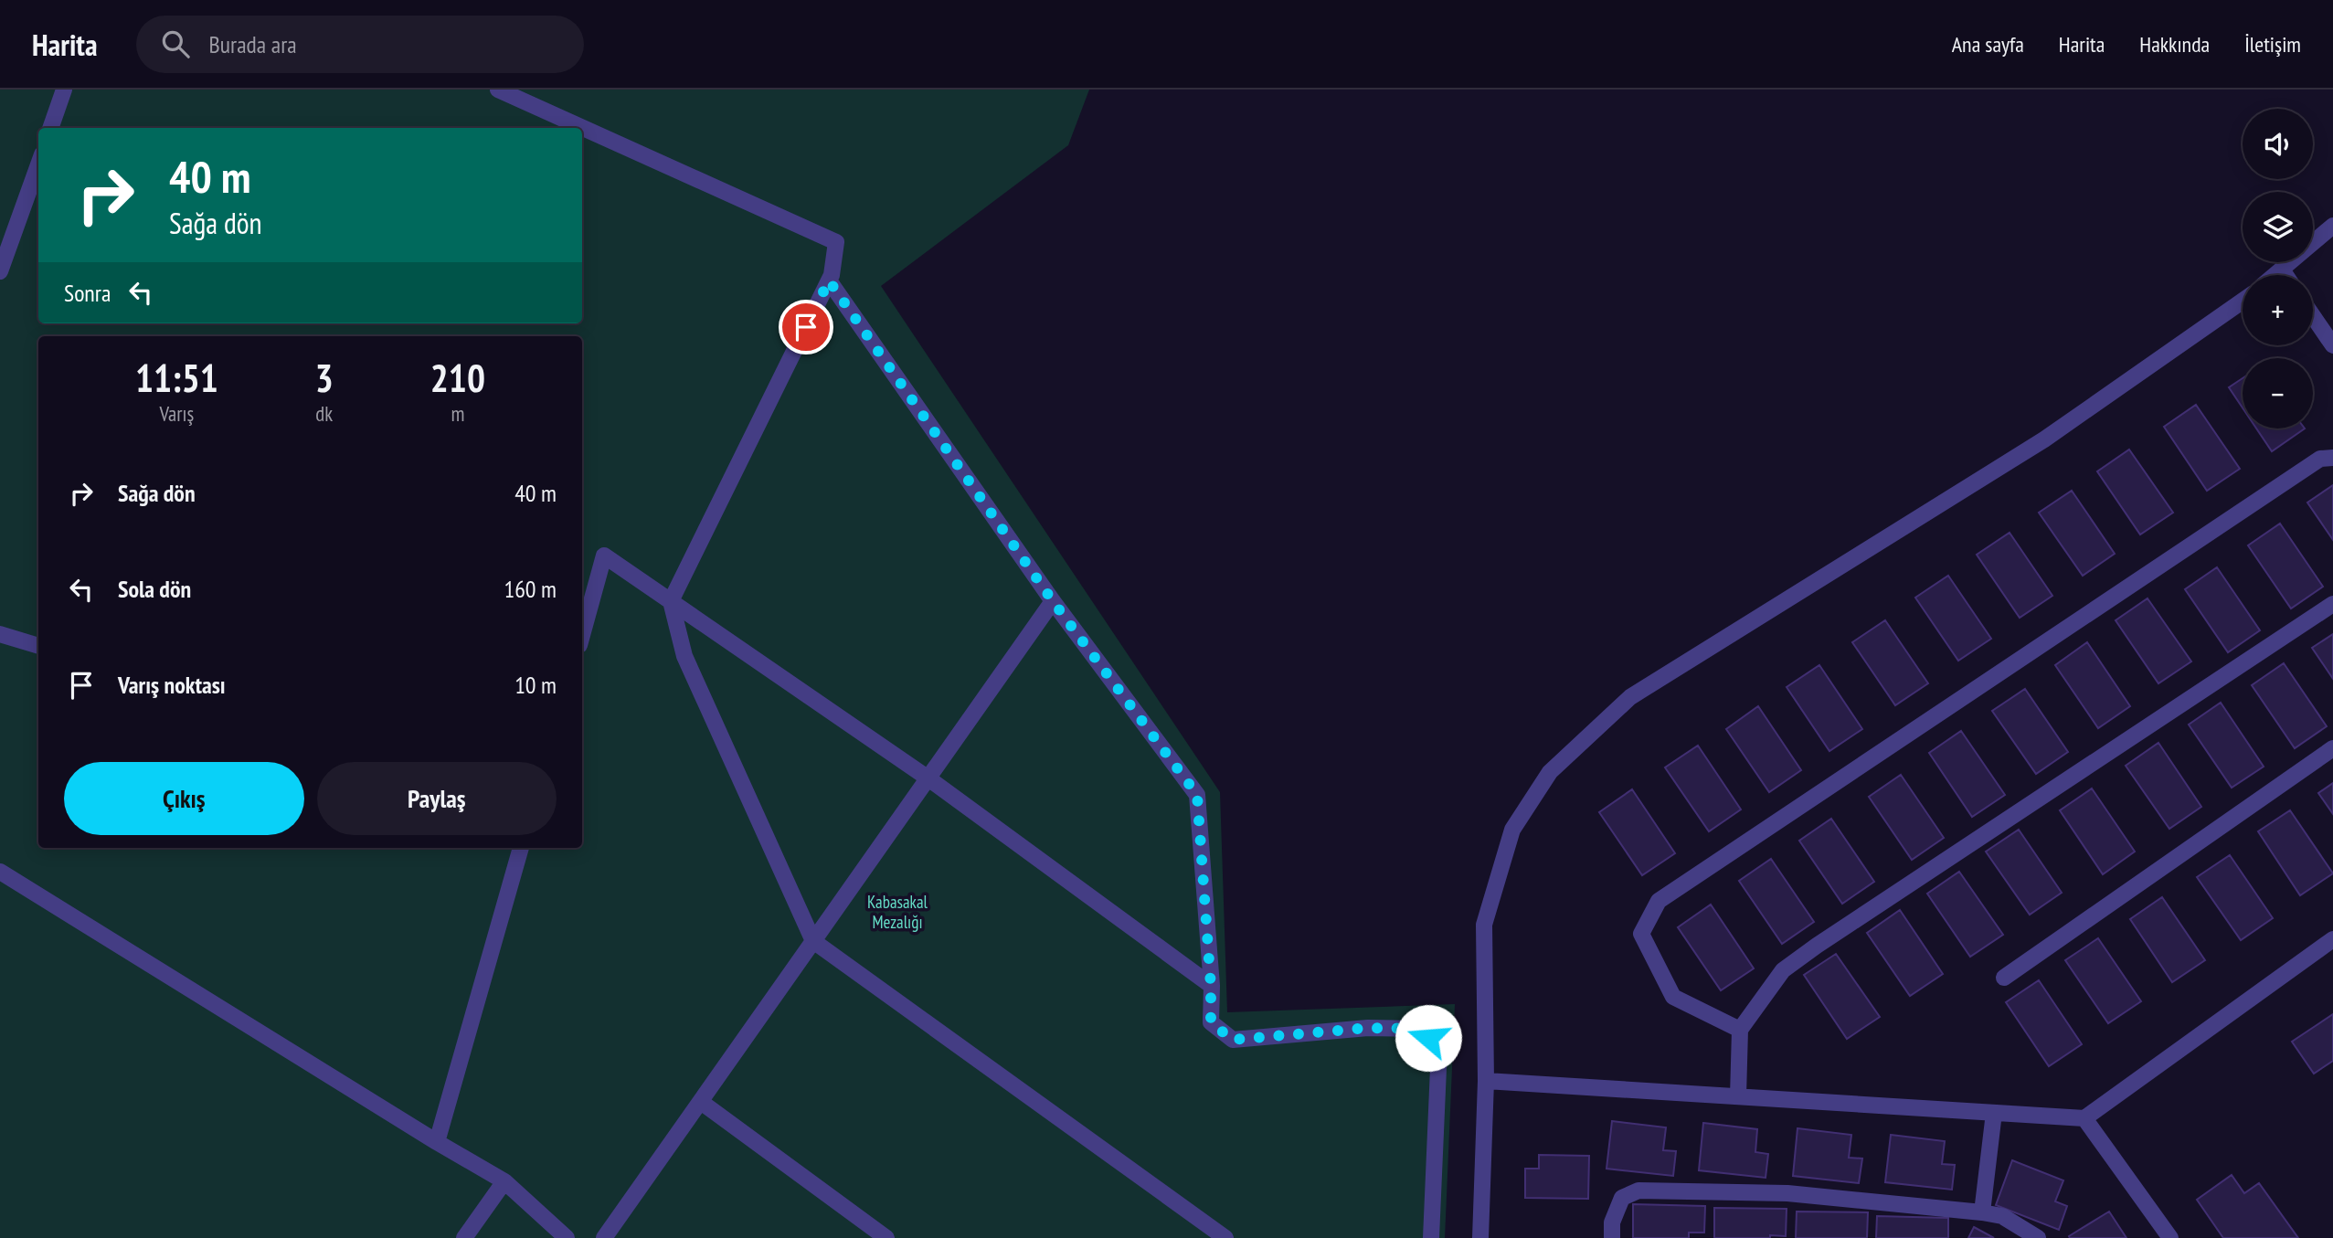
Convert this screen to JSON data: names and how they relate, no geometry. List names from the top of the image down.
{
  "parks": ["Kabasakal Mezalığı"],
  "page": {
    "header": "Harita",
    "search": "Burada ara",
    "nav": [
      "Ana sayfa",
      "Harita",
      "Hakkında",
      "İletişim"
    ],
    "map_buttons": ["+", "−"],
    "turn": ["40 m", "Sağa dön"],
    "then": "Sonra",
    "eta": [
      "11:51",
      "Varış",
      "3",
      "dk",
      "210",
      "m"
    ],
    "list": [
      {
        "name": "Sağa dön",
        "value": "40 m"
      },
      {
        "name": "Sola dön",
        "value": "160 m"
      },
      {
        "name": "Varış noktası",
        "value": "10 m"
      }
    ],
    "buttons": ["Çıkış", "Paylaş"]
  }
}
